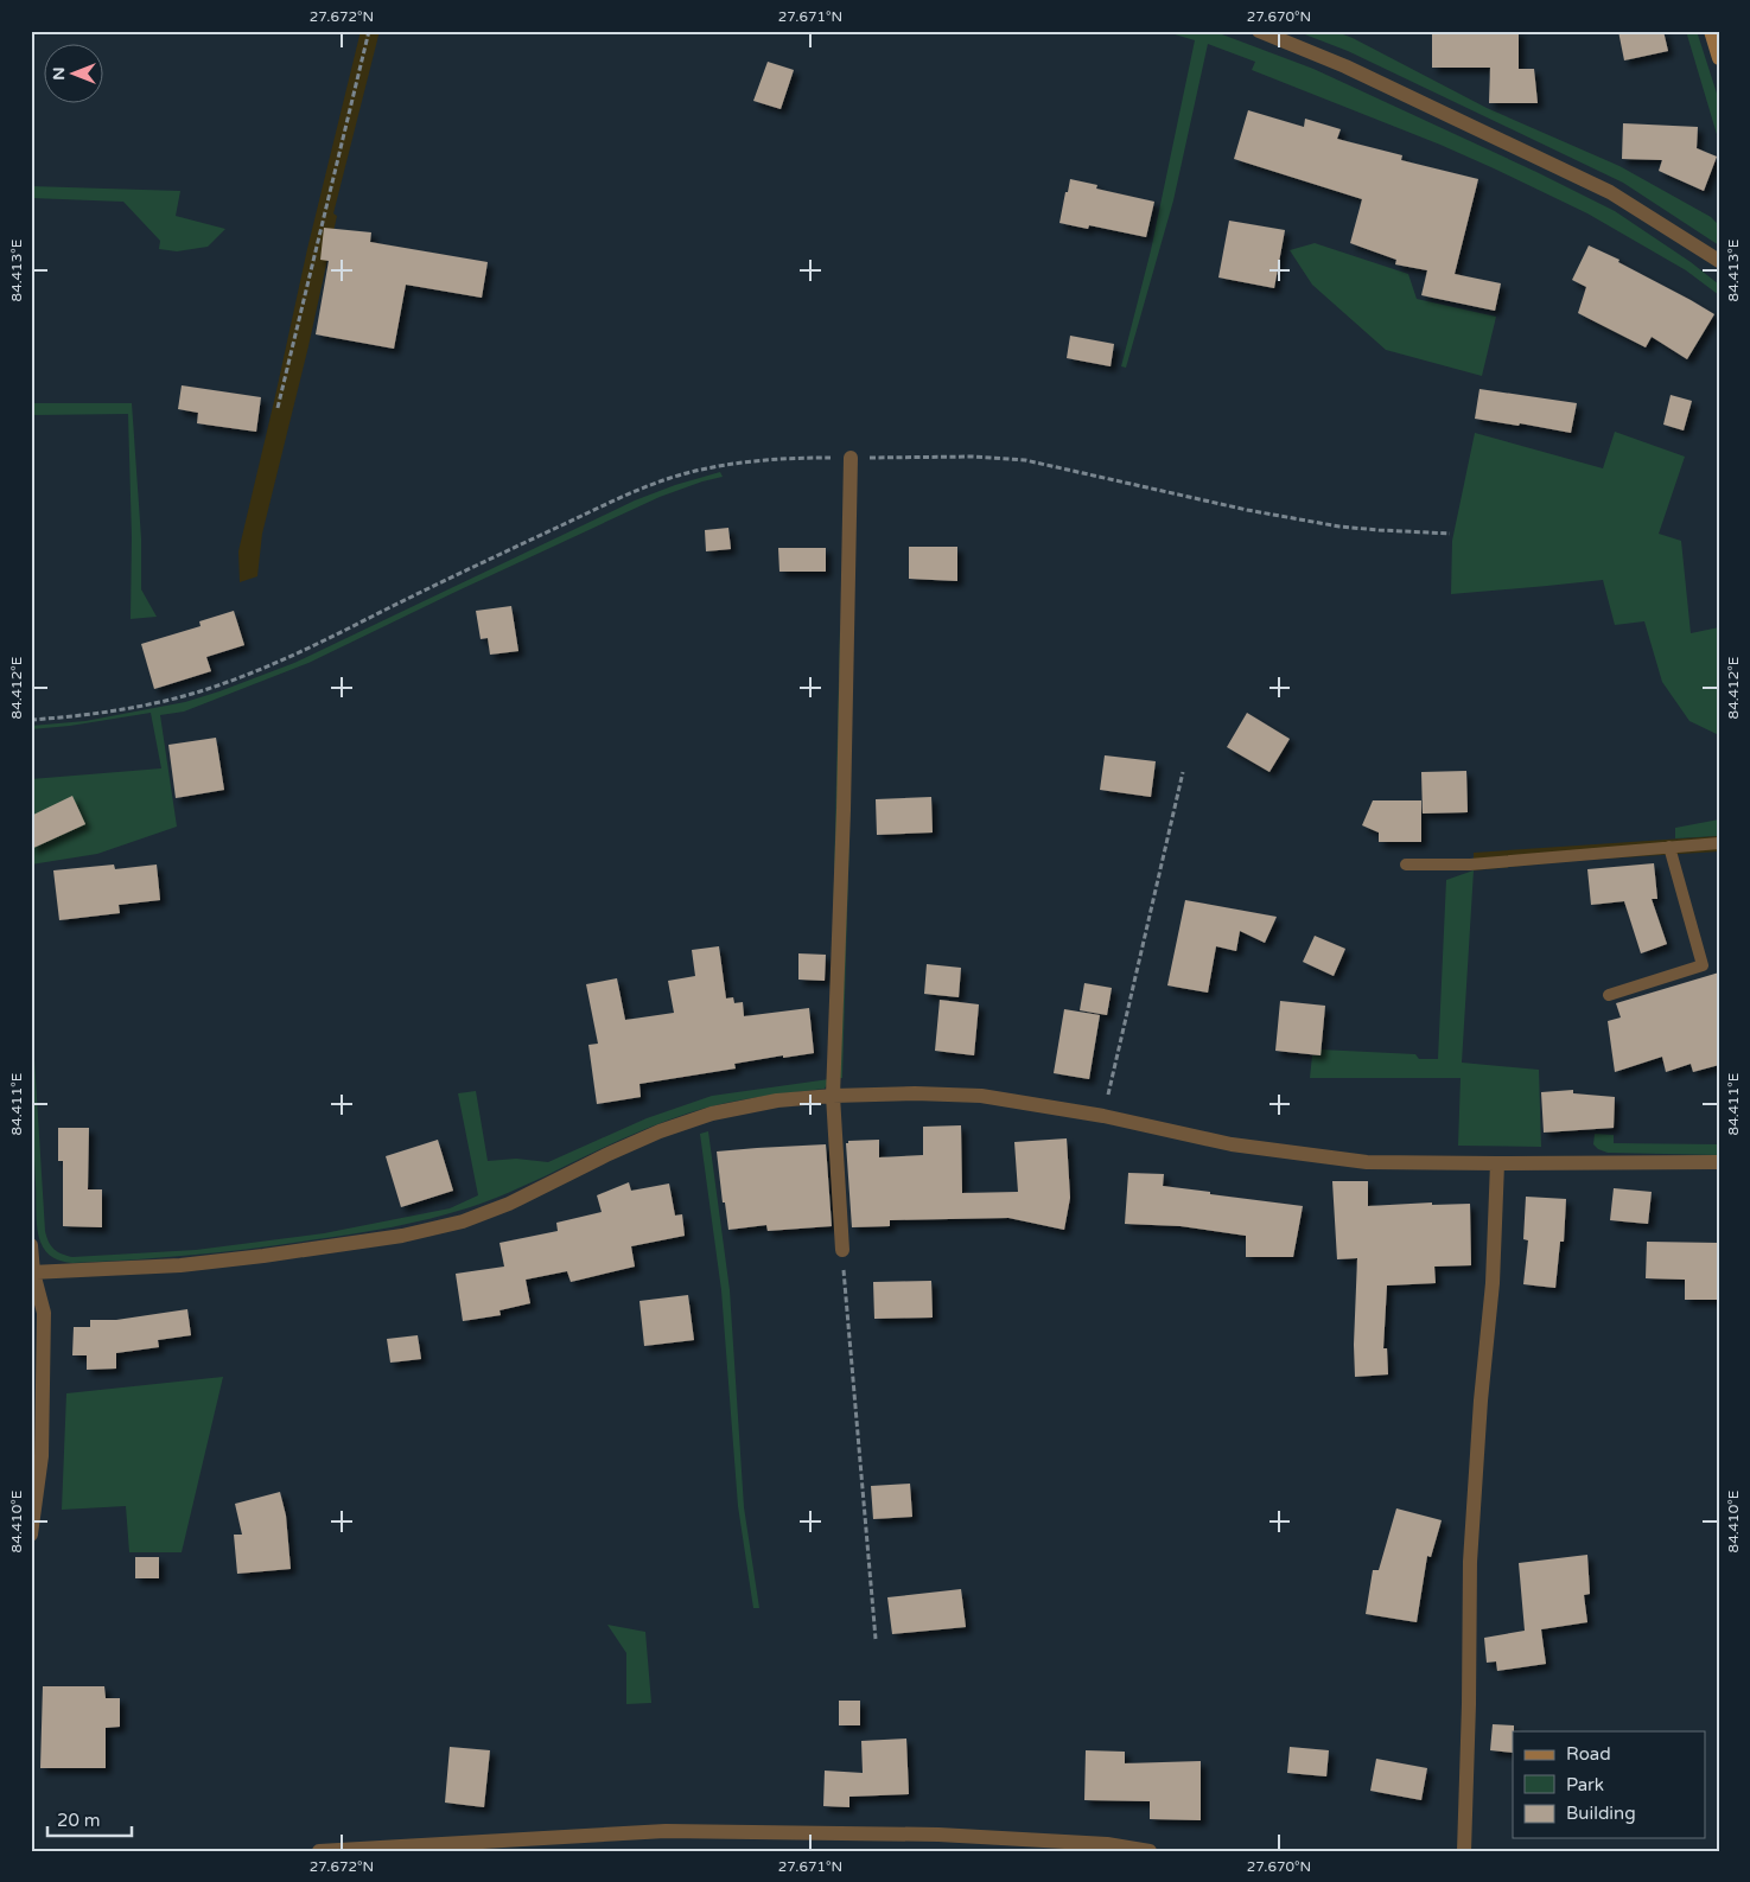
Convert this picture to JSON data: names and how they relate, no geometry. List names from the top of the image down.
{
  "legend": ["Road", "Park", "Building"],
  "scale_bar": "20 m",
  "north": "left",
  "coordinates": [
    "27.672°N",
    "27.671°N",
    "27.670°N",
    "84.413°E",
    "84.412°E",
    "84.411°E",
    "84.410°E"
  ]
}
